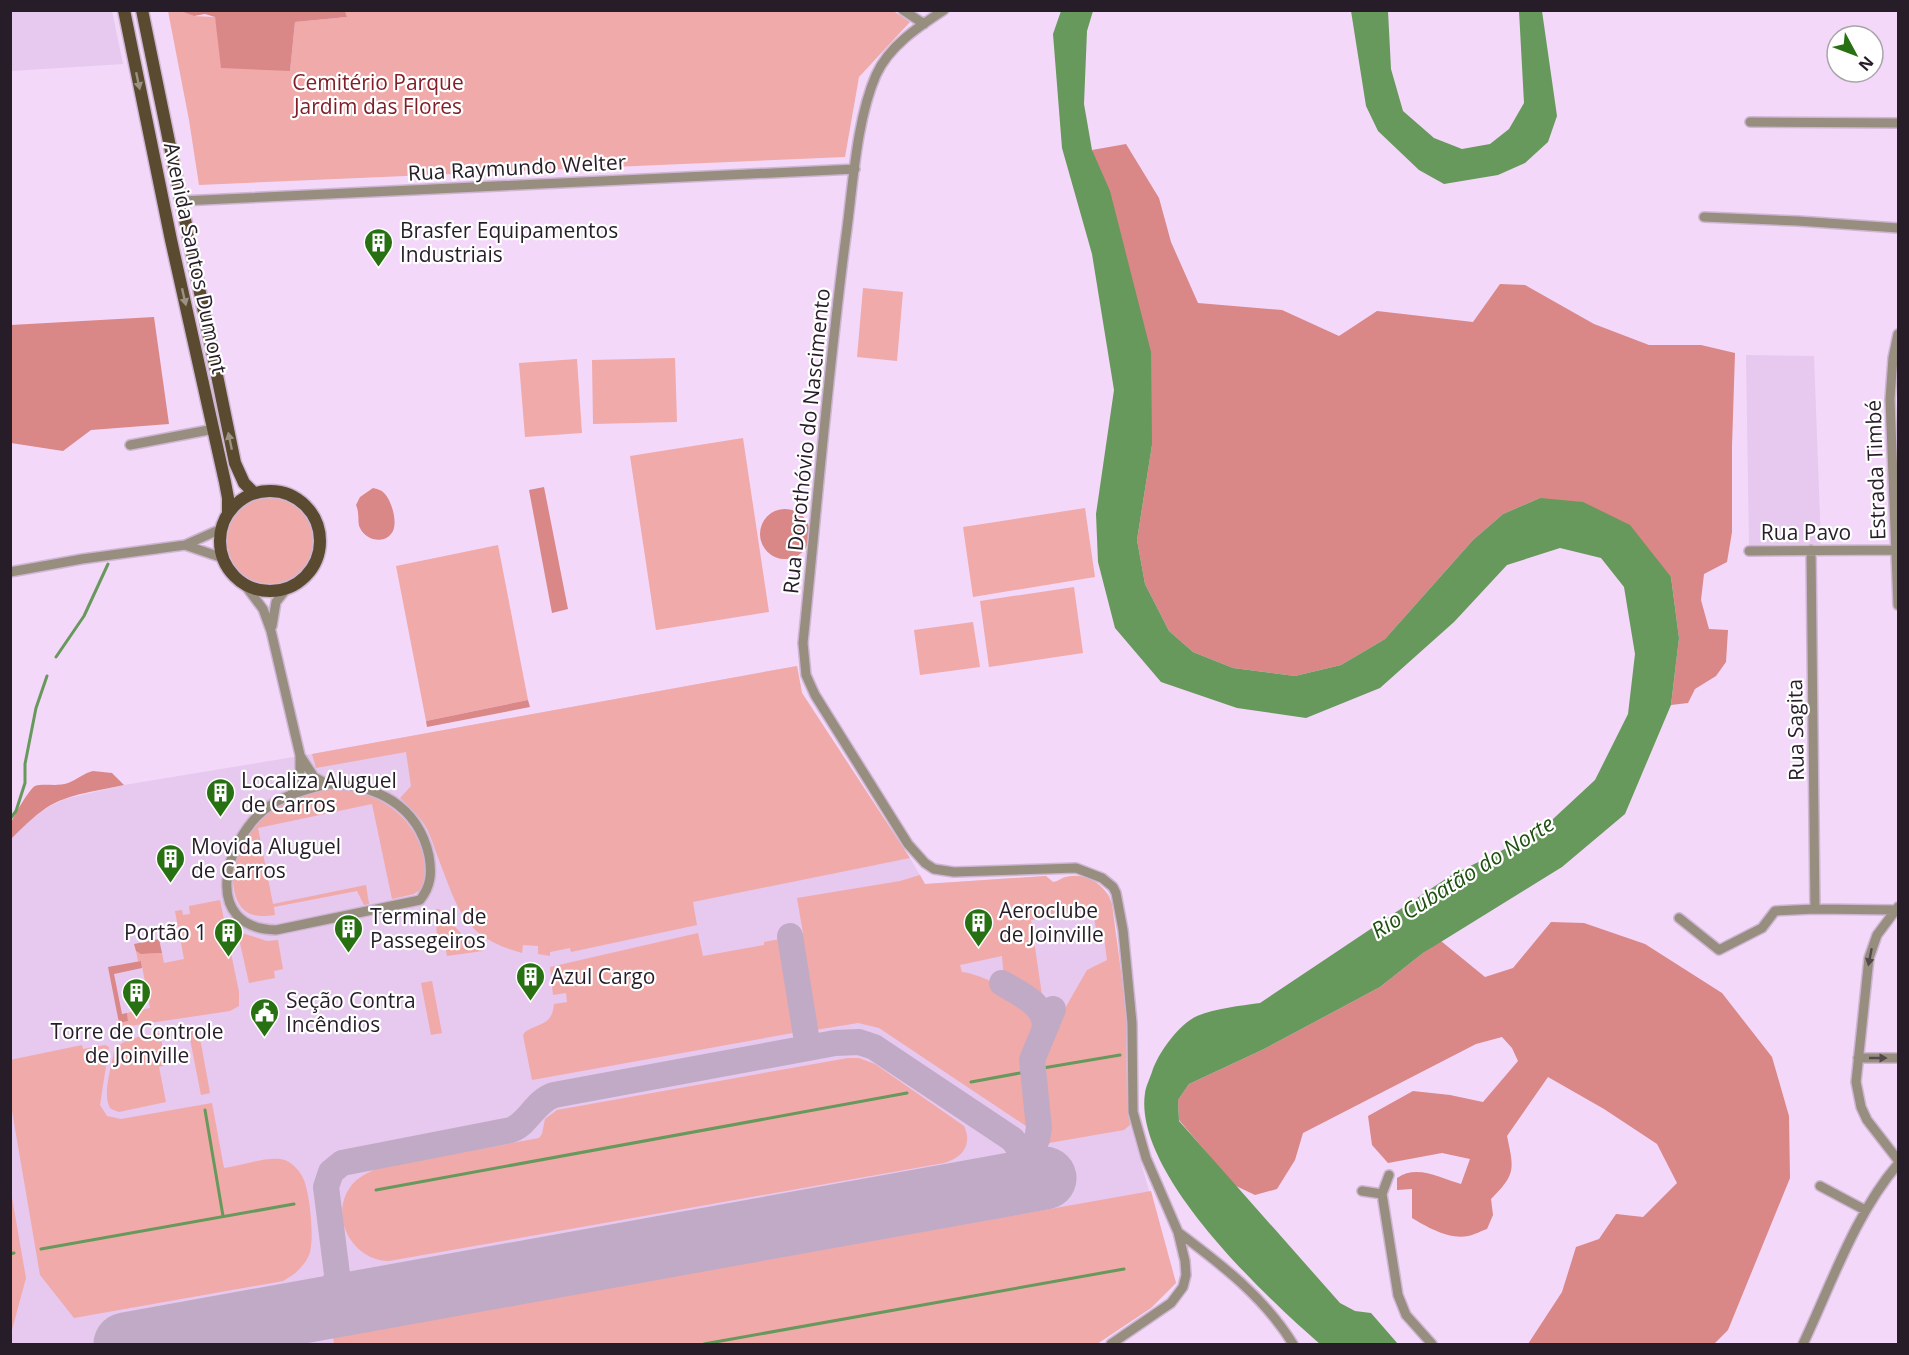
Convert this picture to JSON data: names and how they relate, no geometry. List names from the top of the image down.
{
  "streets": {
    "main road": ["Avenida Santos Dumont"],
    "street": [
      "Rua Raymundo Welter",
      "Rua Dorothóvio do Nascimento",
      "Estrada Timbé",
      "Rua Pavo",
      "Rua Sagita"
    ]
  },
  "crossings": [
    ["Rua Raymundo Welter", "Avenida Santos Dumont"],
    ["Rua Raymundo Welter", "Rua Dorothóvio do Nascimento"],
    ["Estrada Timbé", "Rua Pavo"],
    ["Rua Pavo", "Rua Sagita"]
  ],
  "water": ["Rio Cubatão do Norte"],
  "parks": ["Cemitério Parque Jardim das Flores"],
  "places": {
    "building": [
      "Brasfer Equipamentos Industriais",
      "Localiza Aluguel de Carros",
      "Movida Aluguel de Carros",
      "Aeroclube de Joinville",
      "Terminal de Passegeiros",
      "Portão 1",
      "Azul Cargo",
      "Torre de Controle de Joinville"
    ],
    "public building": ["Seção Contra Incêndios"]
  },
  "north": "bottom right"
}
